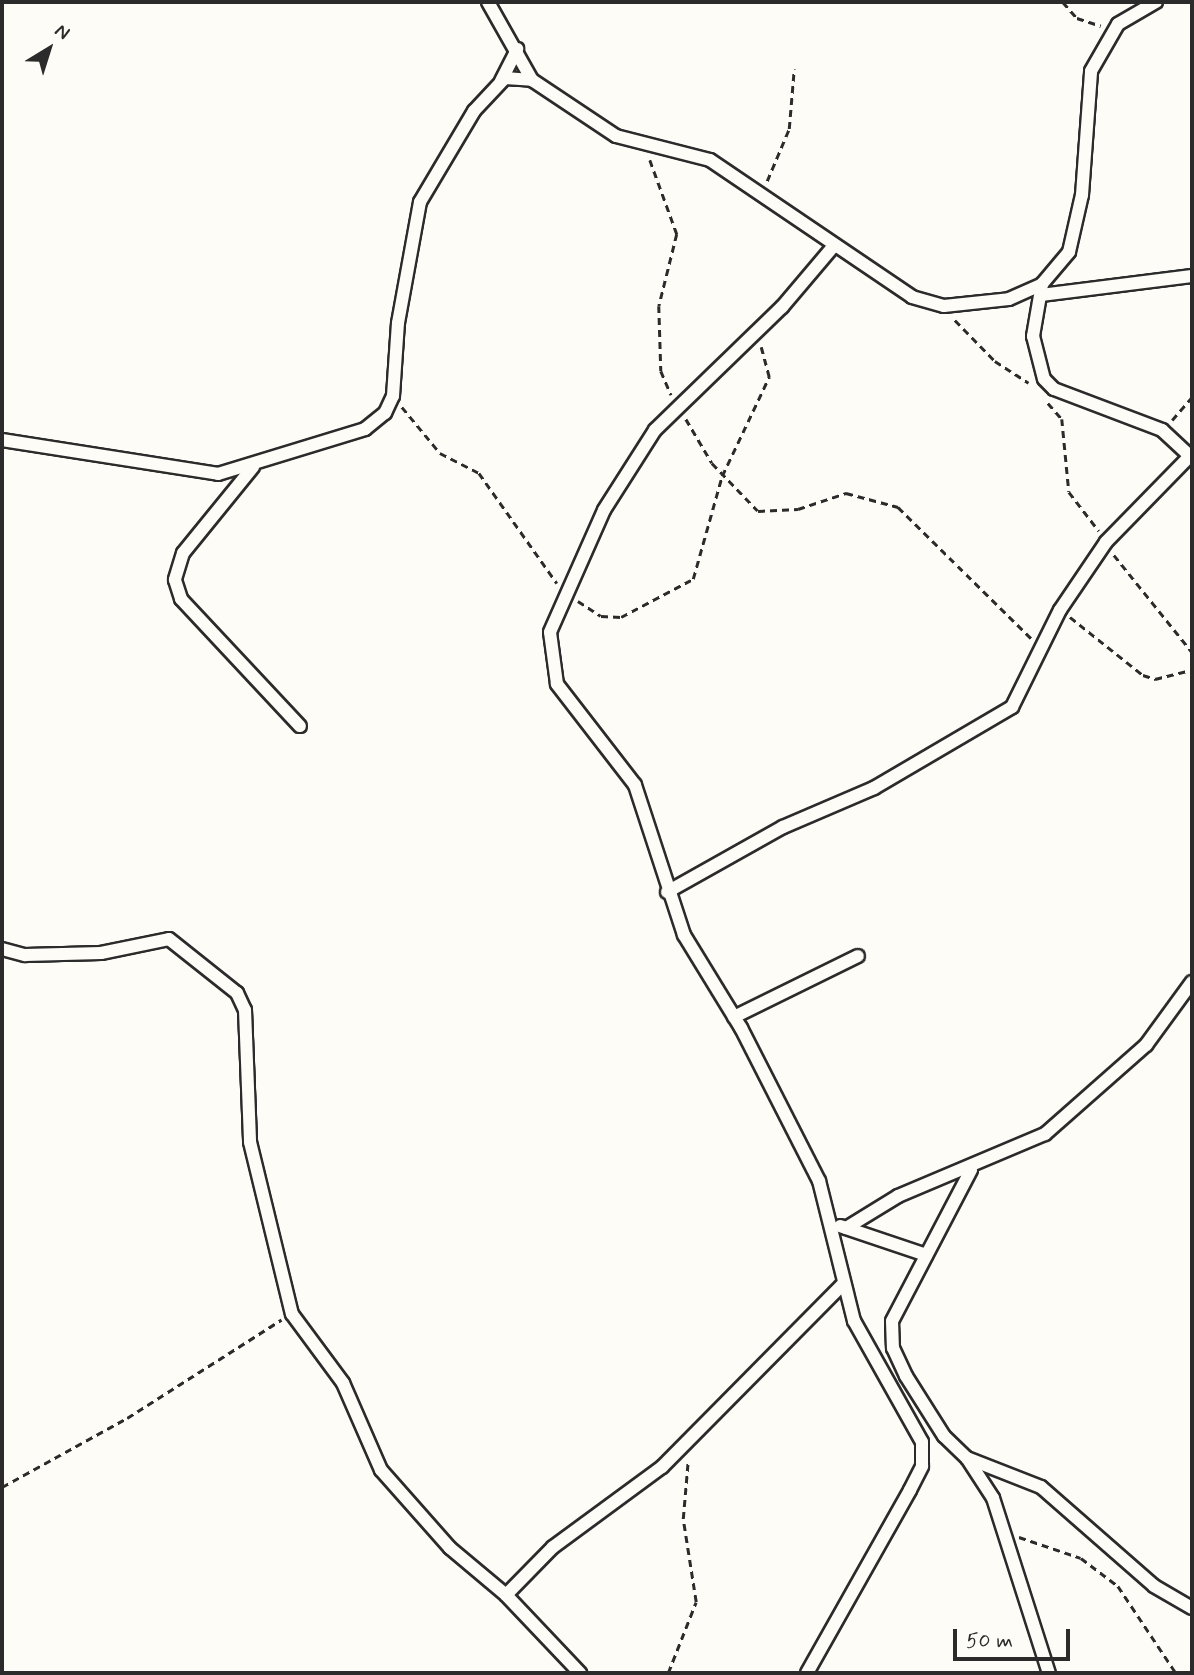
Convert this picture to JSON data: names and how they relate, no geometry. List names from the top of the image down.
{
  "scale_bar": "50 m",
  "north": "top right"
}
